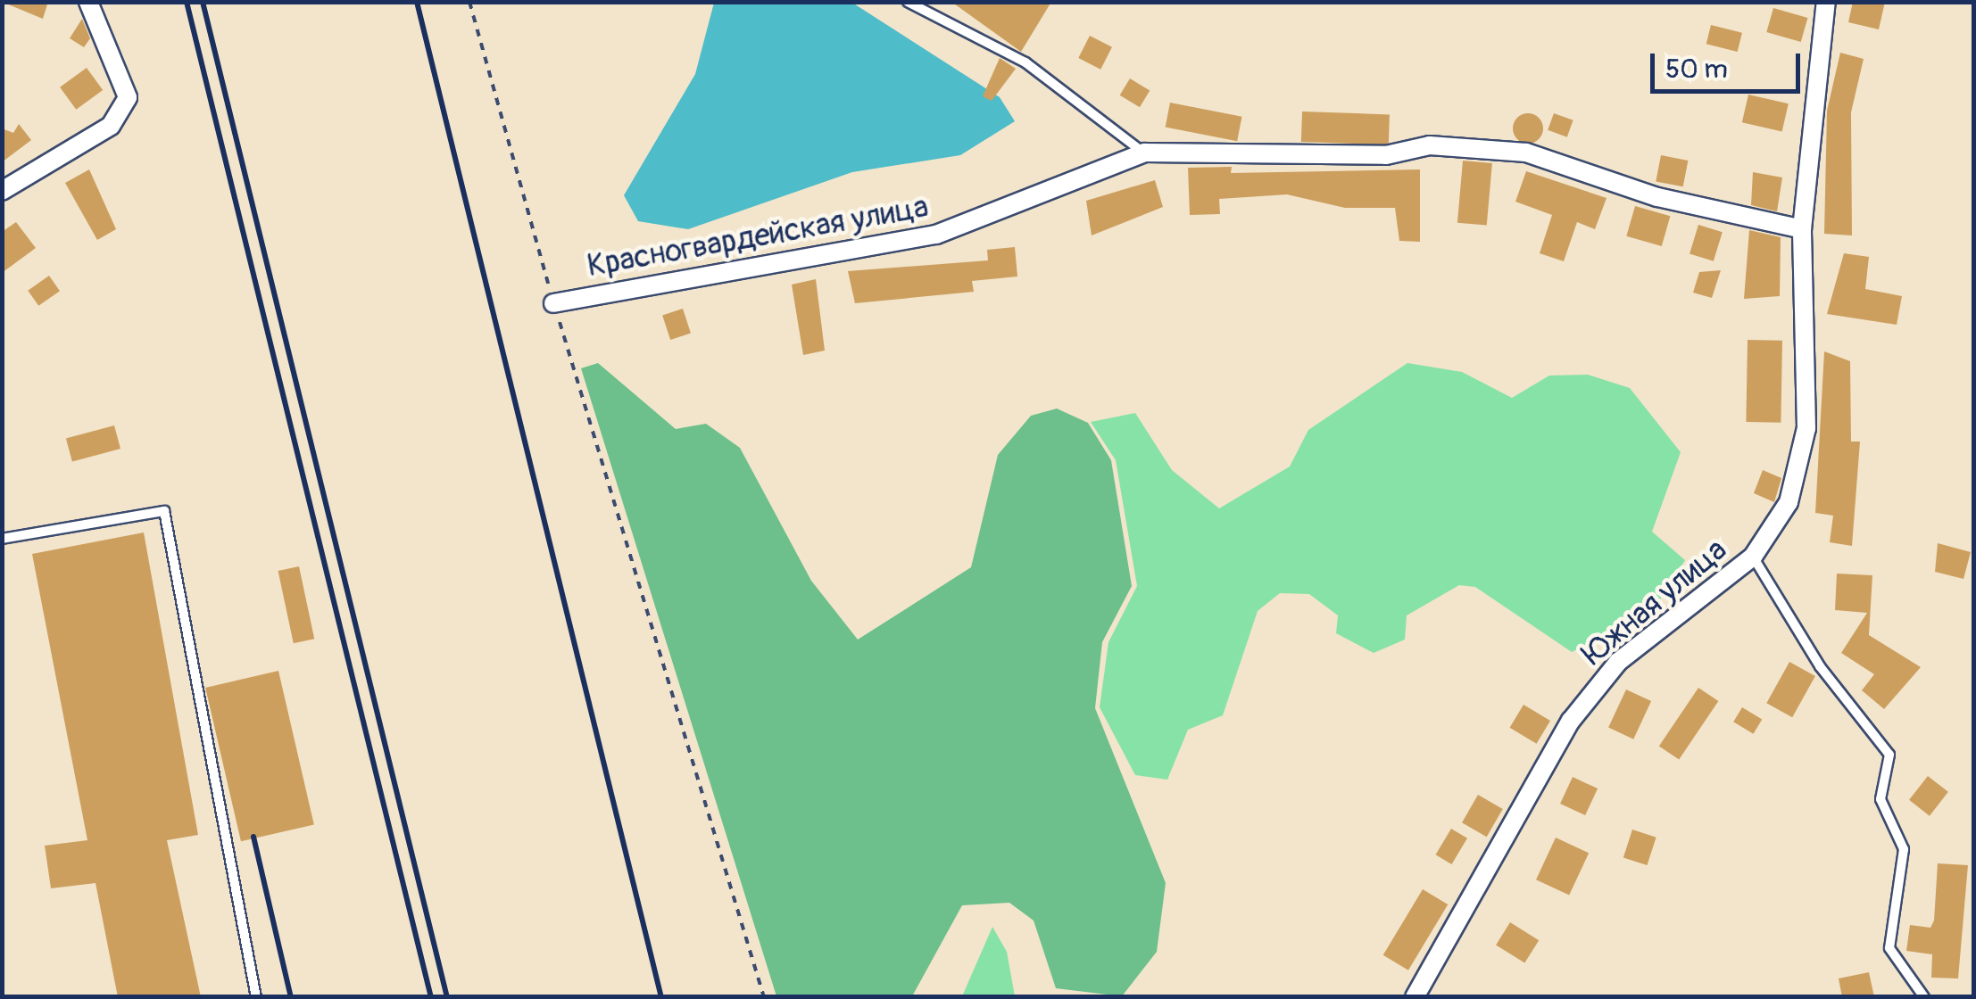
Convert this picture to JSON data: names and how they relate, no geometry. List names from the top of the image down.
{
  "streets": {
    "street": ["Красногвардейская улица", "Южная улица"]
  },
  "crossings": [
    ["Красногвардейская улица", "Южная улица"]
  ],
  "scale_bar": "50 m"
}
